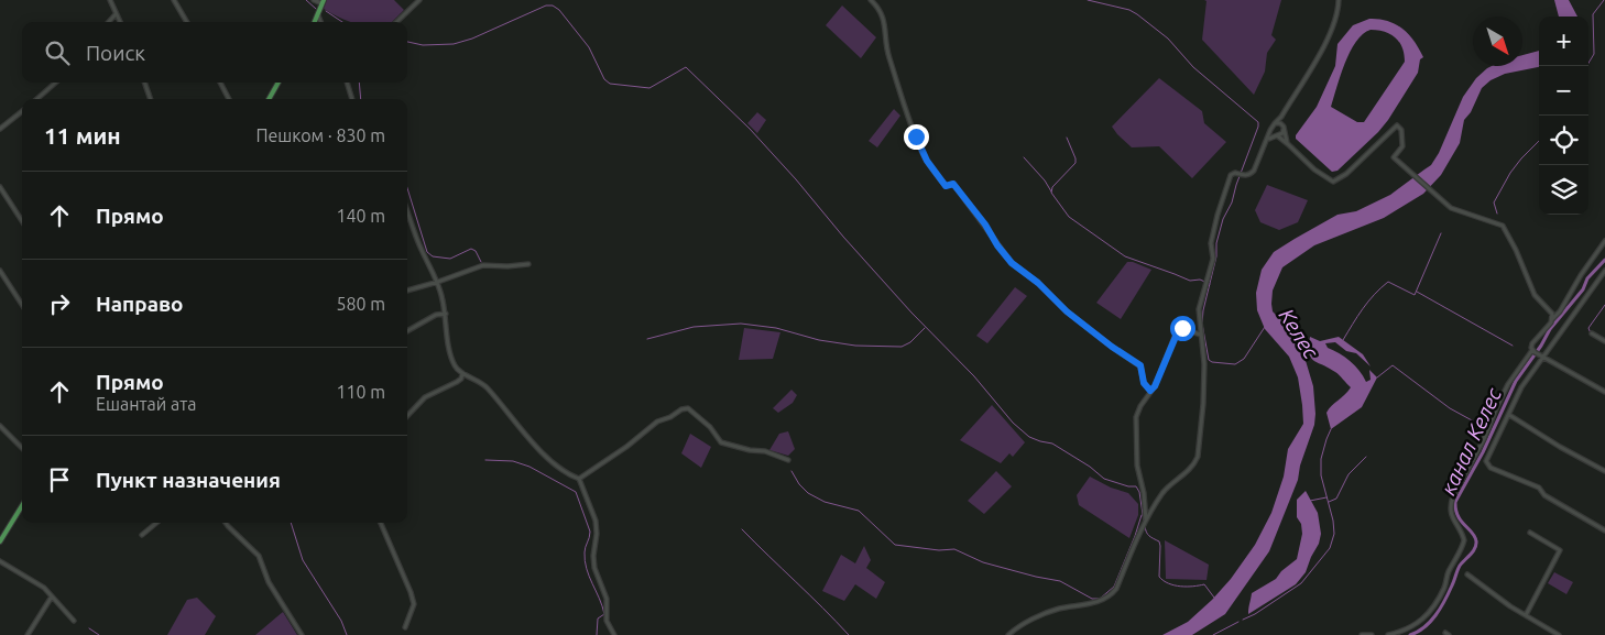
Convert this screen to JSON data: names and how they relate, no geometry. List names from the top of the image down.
{
  "water": ["Келес", "канал Келес"],
  "north": "bottom right",
  "page": {
    "map_buttons": ["+", "−"],
    "search": "Поиск",
    "heading": ["11 мин", "Пешком · 830 m"],
    "list": [
      ["Прямо", "140 m"],
      ["Направо", "580 m"],
      ["Прямо", "Ешантай ата", "110 m"],
      "Пункт назначения"
    ]
  }
}
